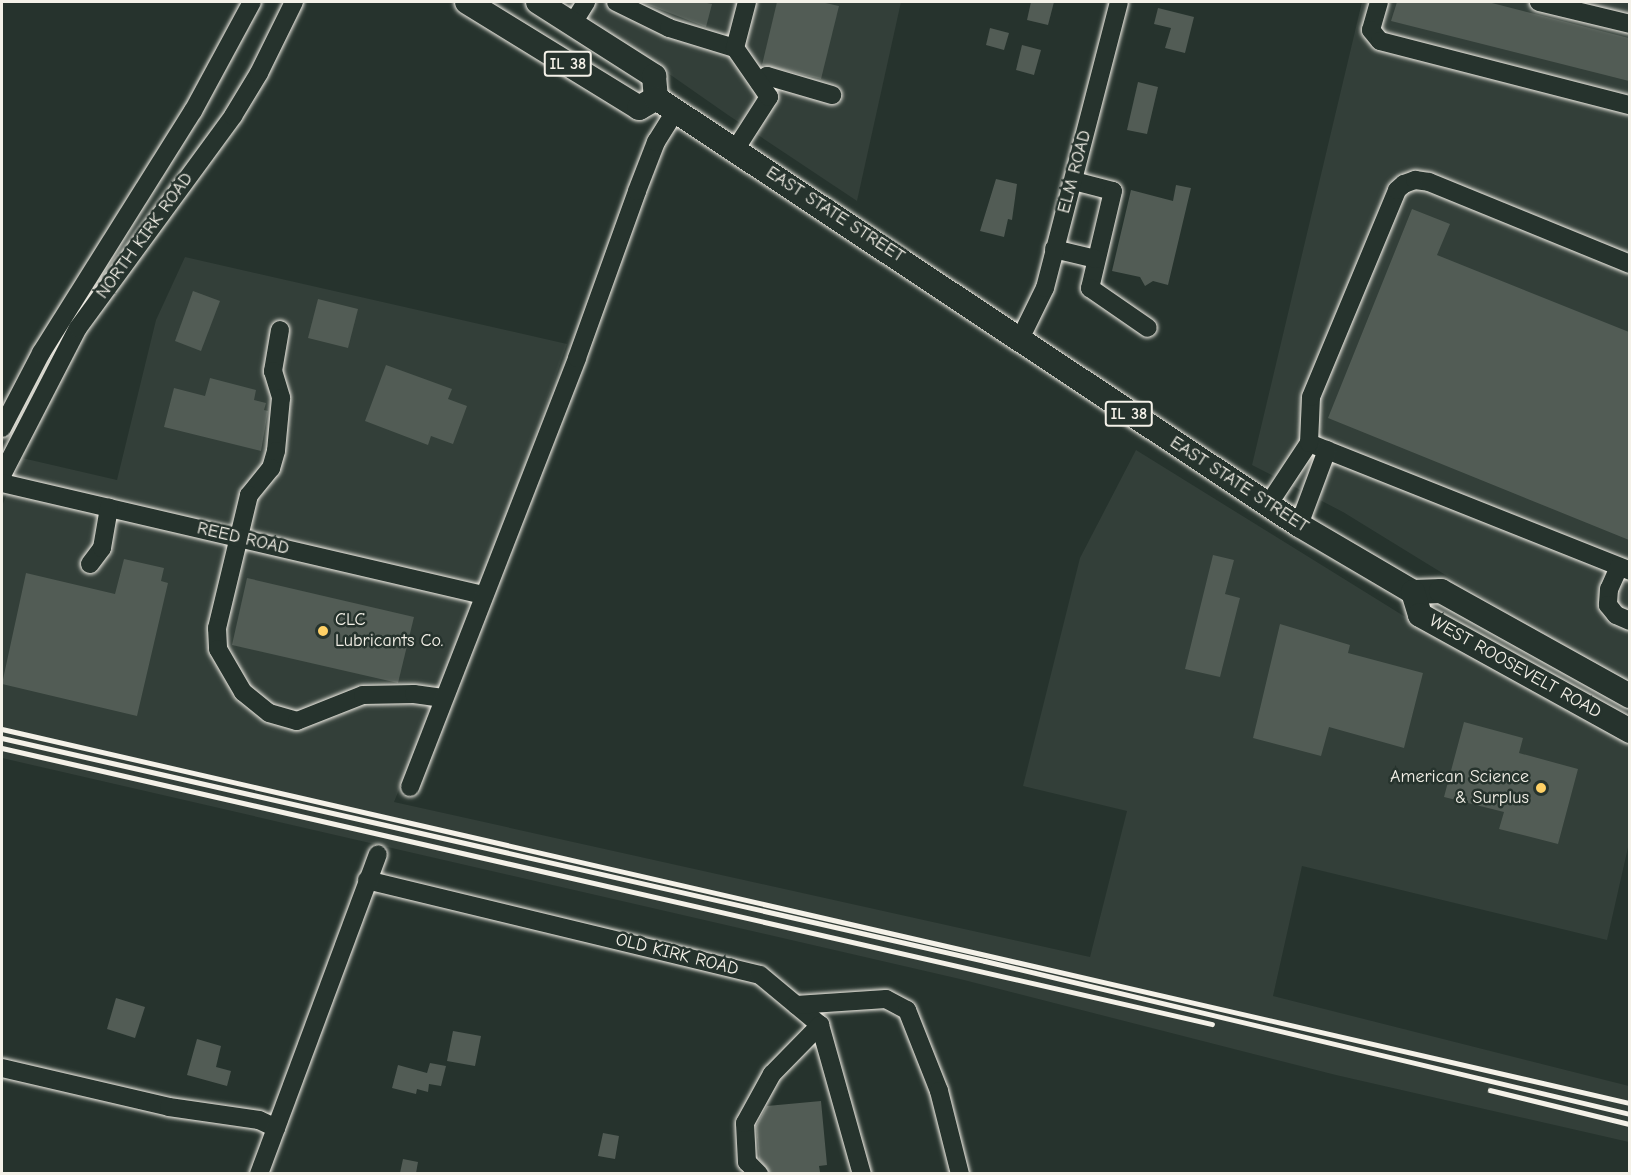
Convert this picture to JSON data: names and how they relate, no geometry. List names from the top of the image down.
{
  "streets": {
    "main road": ["IL 38", "EAST STATE STREET", "WEST ROOSEVELT ROAD"],
    "street": [
      "ELM ROAD",
      "NORTH KIRK ROAD",
      "REED ROAD",
      "OLD KIRK ROAD"
    ]
  },
  "crossings": [
    ["IL 38", "EAST STATE STREET"],
    ["ELM ROAD", "EAST STATE STREET"],
    ["EAST STATE STREET", "WEST ROOSEVELT ROAD"]
  ],
  "places": ["CLC Lubricants Co.", "American Science & Surplus"]
}
